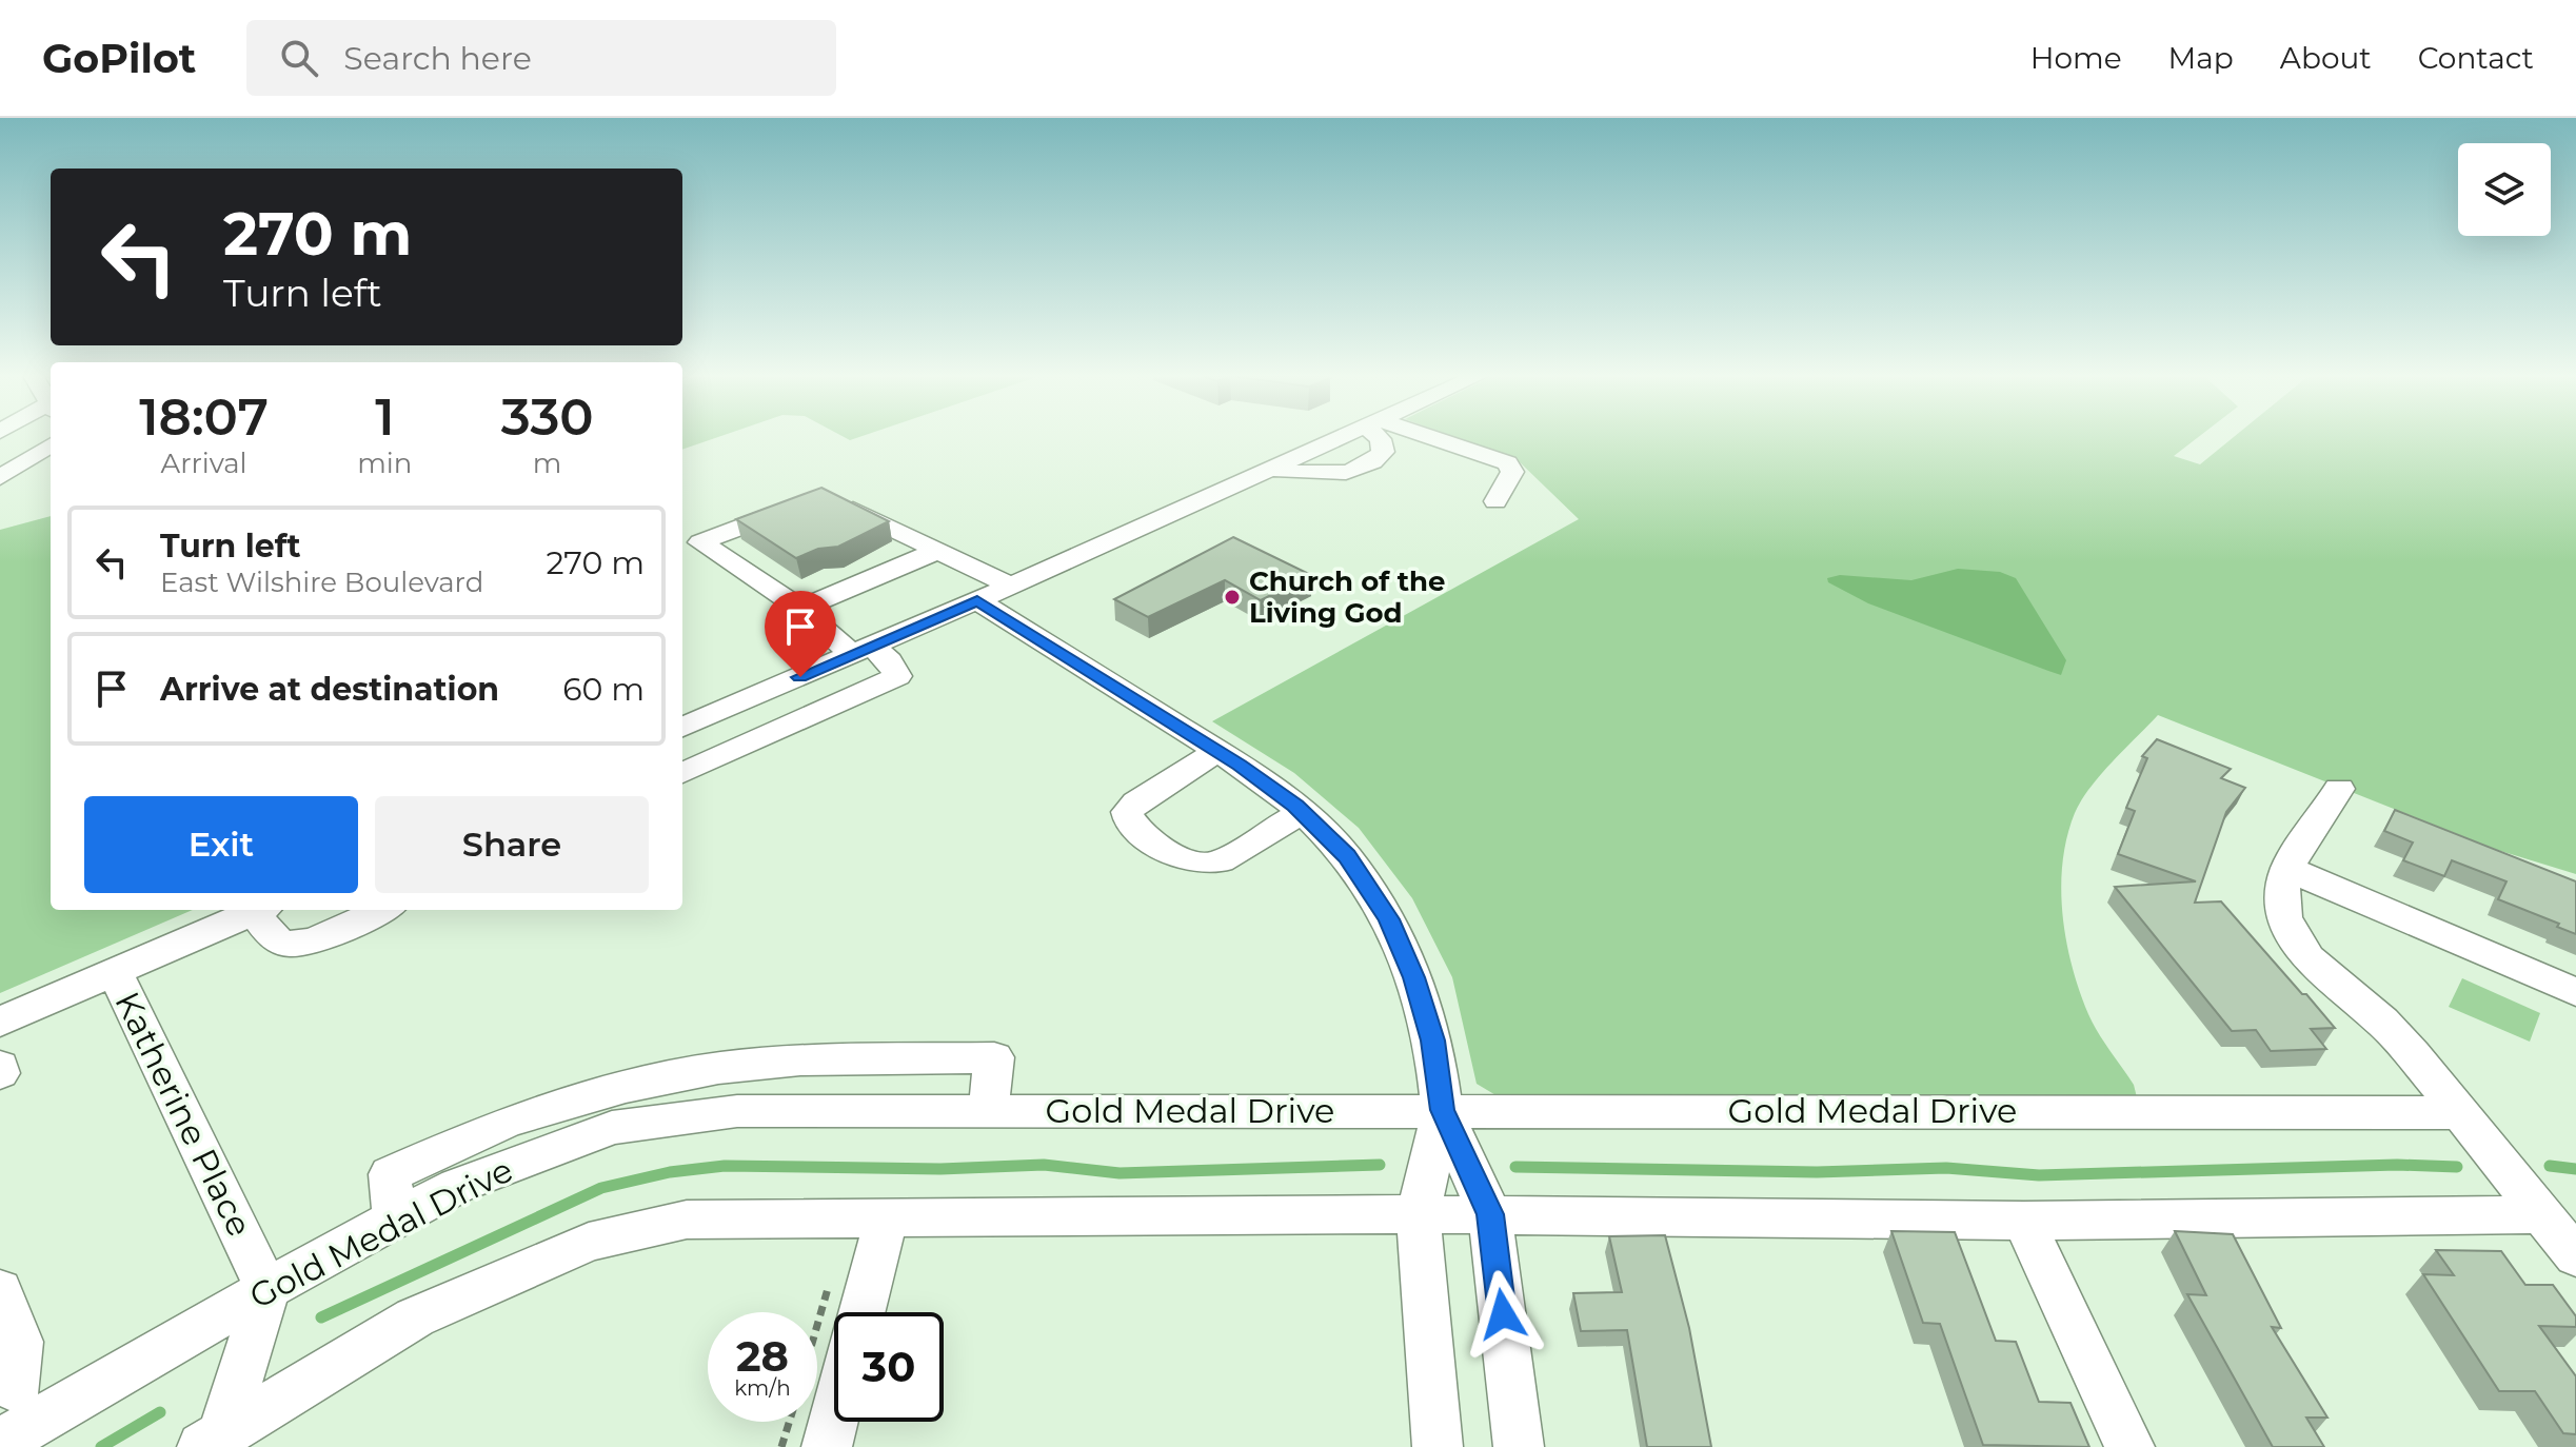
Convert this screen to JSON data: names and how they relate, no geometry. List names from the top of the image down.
{
  "streets": {
    "street": ["Gold Medal Drive", "Katherine Place"]
  },
  "crossings": [
    ["Gold Medal Drive", "Katherine Place"]
  ],
  "places": ["Church of the Living God"],
  "page": {
    "header": "GoPilot",
    "search": "Search here",
    "nav": [
      "Home",
      "Map",
      "About",
      "Contact"
    ],
    "turn": ["270 m", "Turn left"],
    "eta": [
      "18:07",
      "Arrival",
      "1",
      "min",
      "330",
      "m"
    ],
    "list": [
      {
        "name": "Turn left",
        "note": "East Wilshire Boulevard",
        "value": "270 m"
      },
      {
        "name": "Arrive at destination",
        "value": "60 m"
      }
    ],
    "buttons": ["Exit", "Share"],
    "speed": "28 km/h",
    "limit": "30"
  }
}
